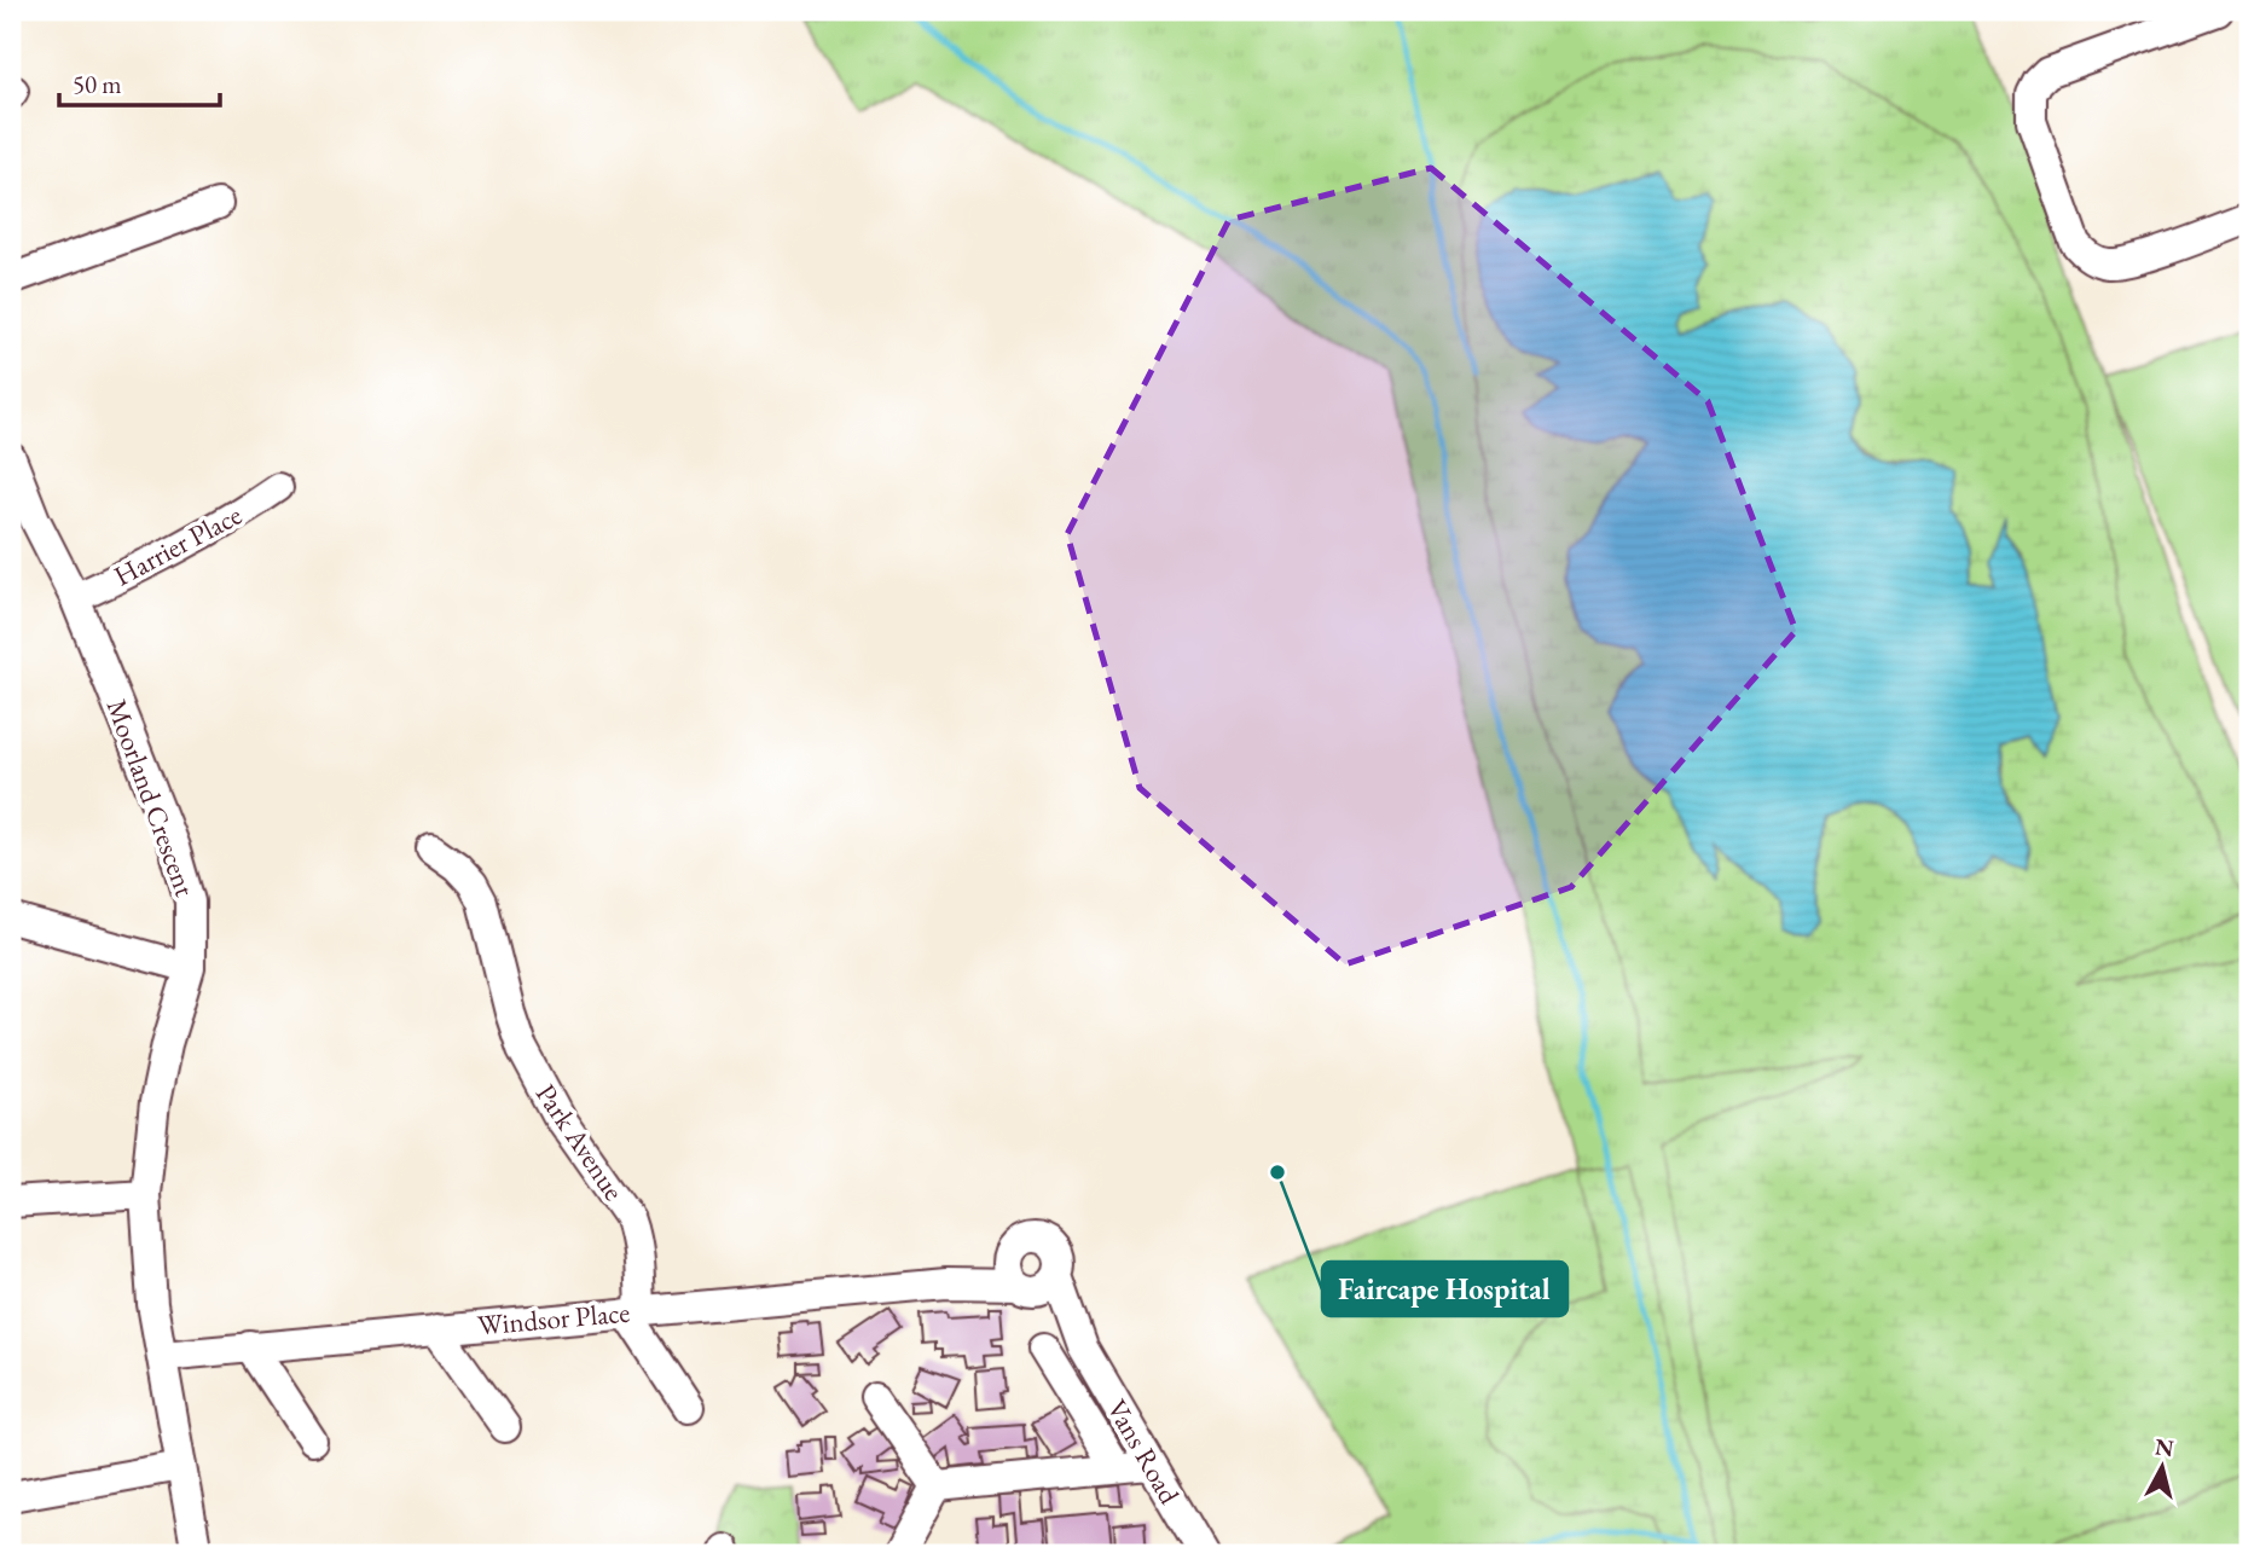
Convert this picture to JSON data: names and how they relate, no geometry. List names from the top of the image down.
{
  "streets": {
    "street": [
      "Harrier Place",
      "Moorland Crescent",
      "Park Avenue",
      "Windsor Place",
      "Vans Road"
    ]
  },
  "crossings": [
    ["Harrier Place", "Moorland Crescent"],
    ["Moorland Crescent", "Windsor Place"],
    ["Park Avenue", "Windsor Place"],
    ["Windsor Place", "Vans Road"]
  ],
  "places": ["Faircape Hospital"],
  "scale_bar": "50 m",
  "north": "top"
}
